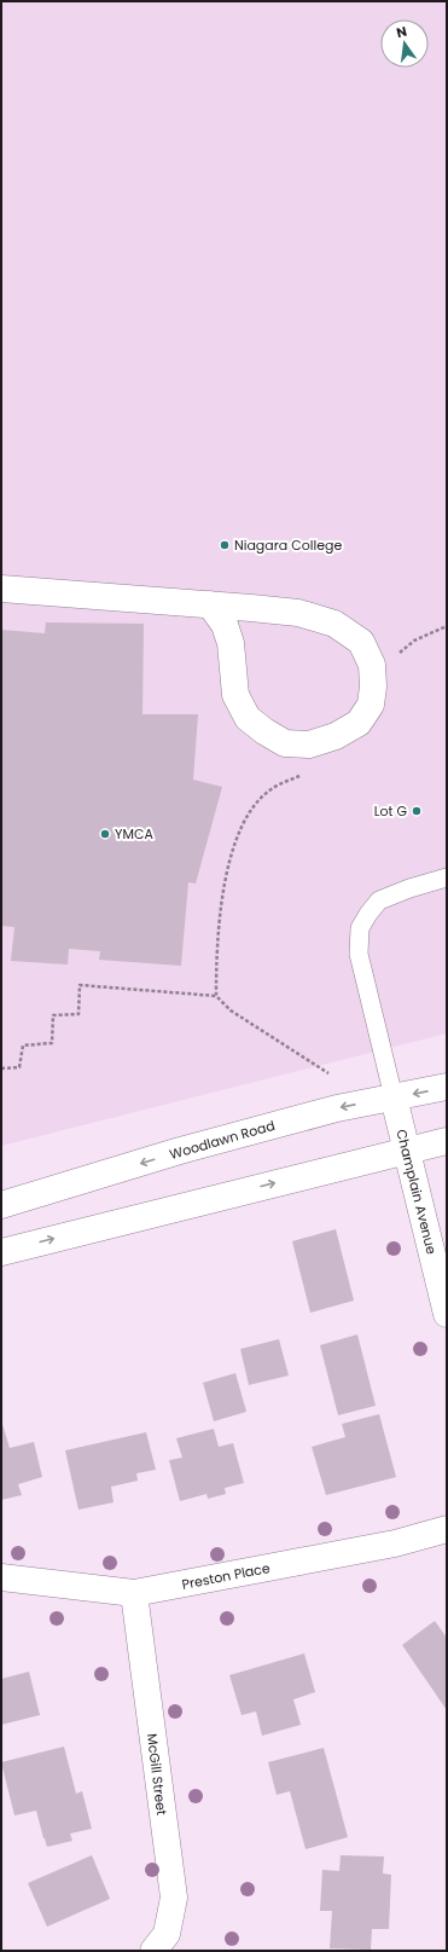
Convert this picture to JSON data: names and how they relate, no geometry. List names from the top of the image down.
{
  "streets": {
    "street": [
      "Woodlawn Road",
      "Champlain Avenue",
      "Preston Place",
      "McGill Street"
    ]
  },
  "crossings": [
    ["Woodlawn Road", "Champlain Avenue"],
    ["Preston Place", "McGill Street"]
  ],
  "places": ["Niagara College", "Lot G", "YMCA"],
  "north": "top"
}
